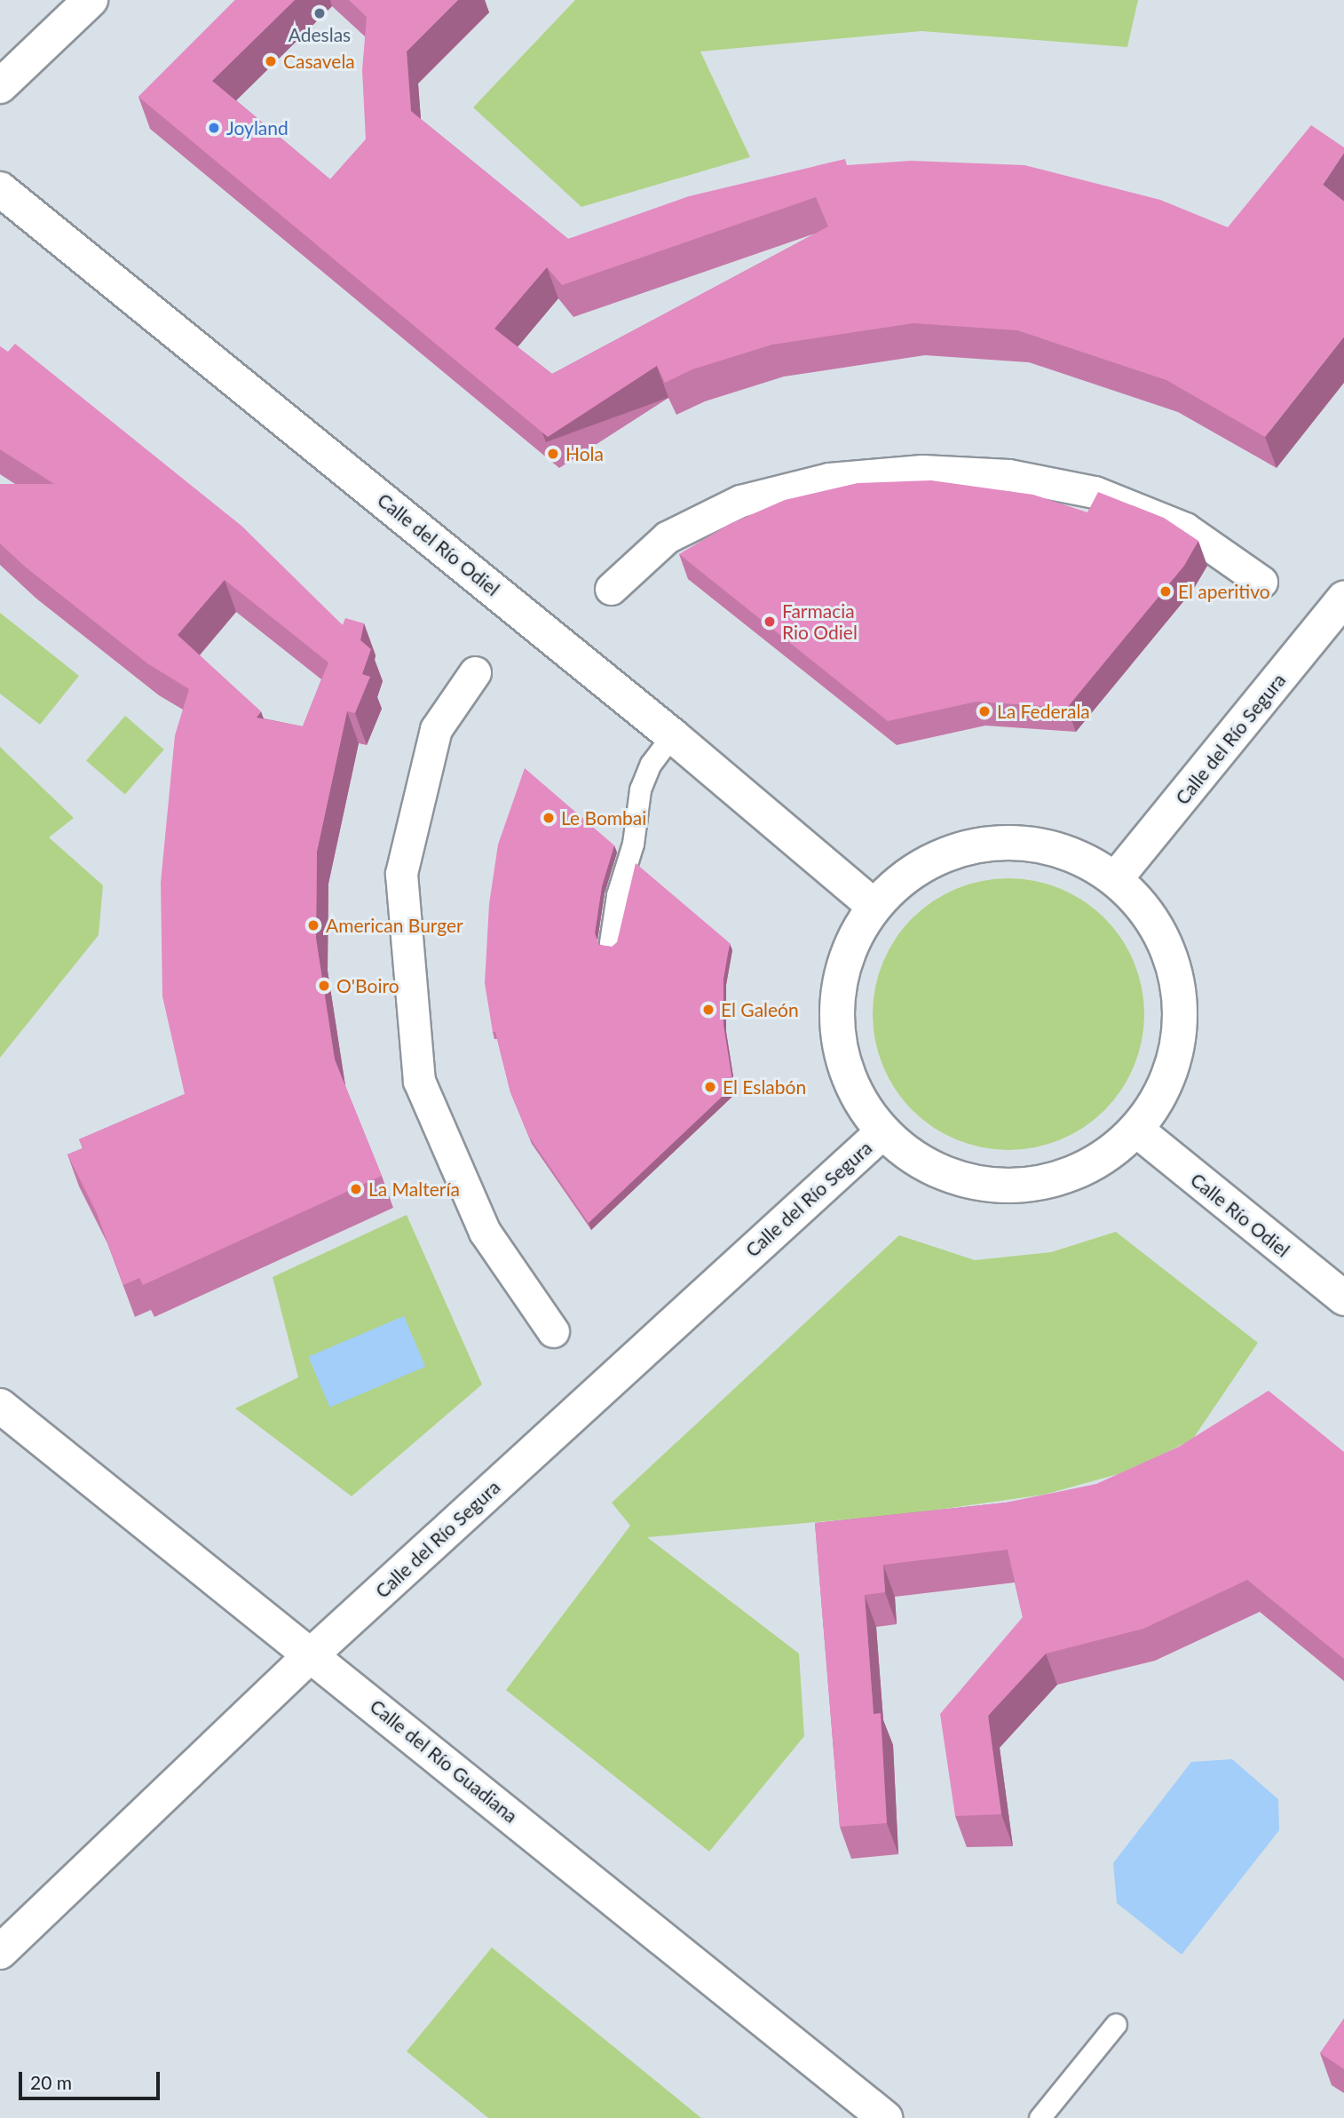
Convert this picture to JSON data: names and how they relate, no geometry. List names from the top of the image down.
{
  "streets": {
    "street": [
      "Calle del Río Odiel",
      "Calle del Río Segura",
      "Calle Río Odiel",
      "Calle del Río Guadiana"
    ]
  },
  "crossings": [
    ["Calle del Río Segura", "Calle del Río Guadiana"]
  ],
  "places": [
    "Adeslas",
    "Casavela",
    "Joyland",
    "Hola",
    "El aperitivo",
    "Farmacia Rio Odiel",
    "La Federala",
    "Le Bombai",
    "American Burger",
    "O'Boiro",
    "El Galeón",
    "El Eslabón",
    "La Maltería"
  ],
  "scale_bar": "20 m"
}
